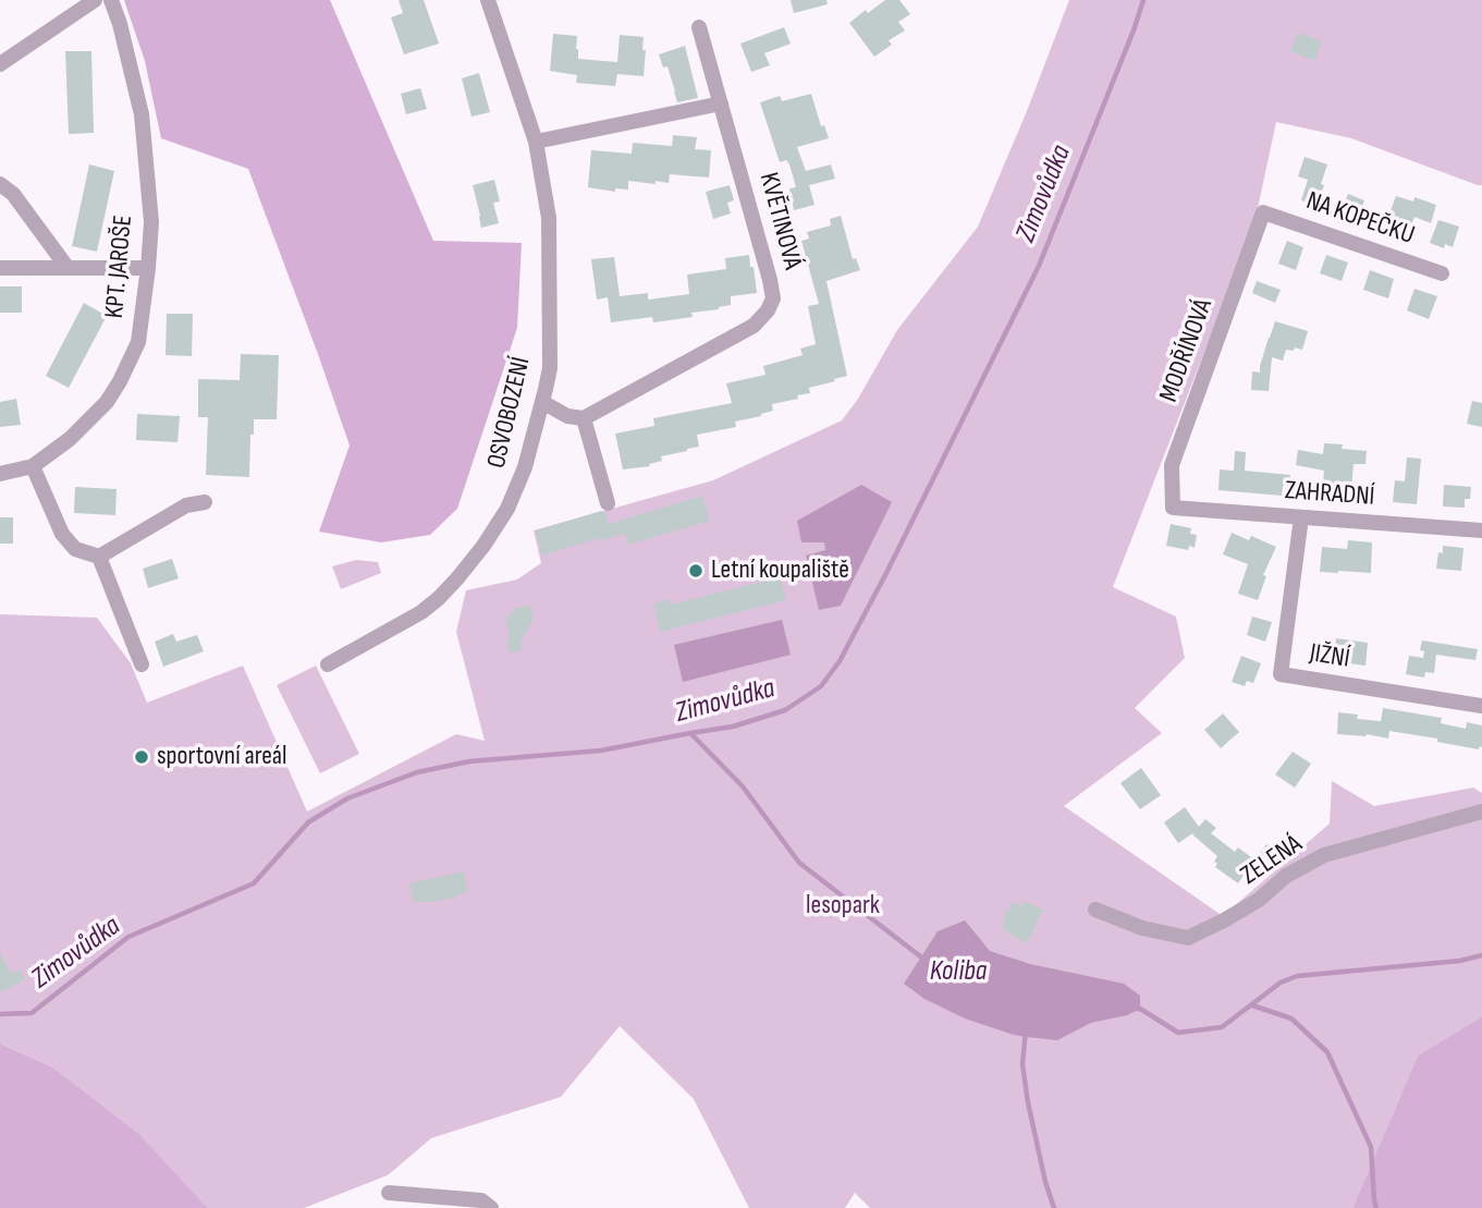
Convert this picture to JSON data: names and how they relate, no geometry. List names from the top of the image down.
{
  "streets": {
    "street": [
      "NA KOPEČKU",
      "KVĚTINOVÁ",
      "KPT. JAROŠE",
      "MODŘÍNOVÁ",
      "OSVOBOZENÍ",
      "ZAHRADNÍ",
      "JIŽNÍ",
      "ZELENÁ"
    ]
  },
  "crossings": [
    ["NA KOPEČKU", "MODŘÍNOVÁ"],
    ["MODŘÍNOVÁ", "ZAHRADNÍ"],
    ["ZAHRADNÍ", "JIŽNÍ"]
  ],
  "water": ["Zimovůdka", "Koliba"],
  "parks": ["lesopark"],
  "places": ["Letní koupaliště", "sportovní areál"]
}
